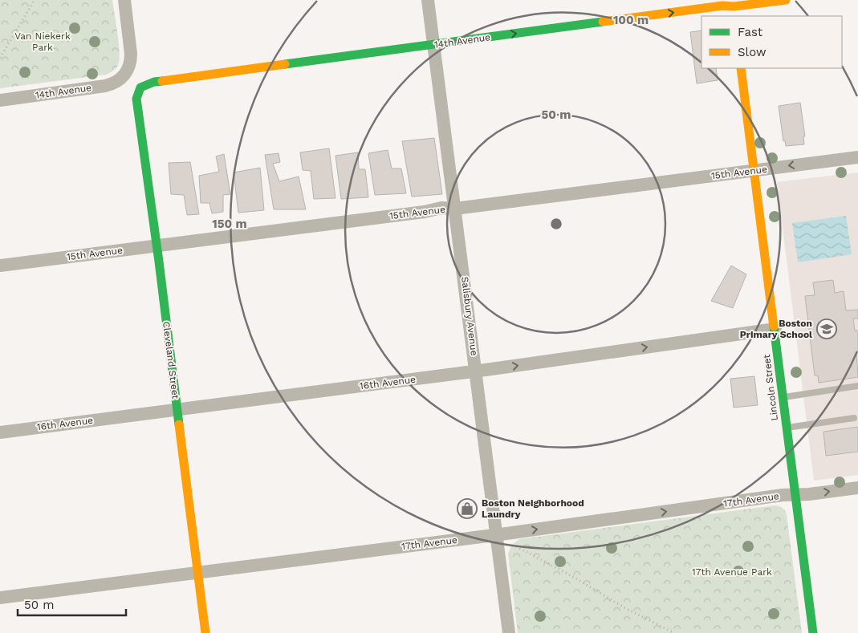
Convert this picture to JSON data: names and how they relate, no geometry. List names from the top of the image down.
{
  "streets": {
    "street": [
      "14th Avenue",
      "15th Avenue",
      "Salisbury Avenue",
      "Cleveland Street",
      "16th Avenue",
      "Lincoln Street",
      "17th Avenue"
    ]
  },
  "crossings": [
    ["14th Avenue", "Salisbury Avenue"],
    ["14th Avenue", "Cleveland Street"],
    ["15th Avenue", "Salisbury Avenue"],
    ["15th Avenue", "Cleveland Street"],
    ["15th Avenue", "Lincoln Street"],
    ["Salisbury Avenue", "16th Avenue"],
    ["Salisbury Avenue", "17th Avenue"],
    ["Cleveland Street", "16th Avenue"],
    ["Cleveland Street", "17th Avenue"],
    ["16th Avenue", "Lincoln Street"],
    ["Lincoln Street", "17th Avenue"]
  ],
  "one_way": ["14th Avenue", "16th Avenue", "17th Avenue"],
  "parks": ["Van Niekerk Park", "17th Avenue Park"],
  "places": {
    "school or university": ["Boston Primary School"],
    "shop": ["Boston Neighborhood Laundry"]
  },
  "legend": ["Fast", "Slow"],
  "scale_bar": "50 m",
  "rings": ["100 m", "50 m", "150 m"]
}
